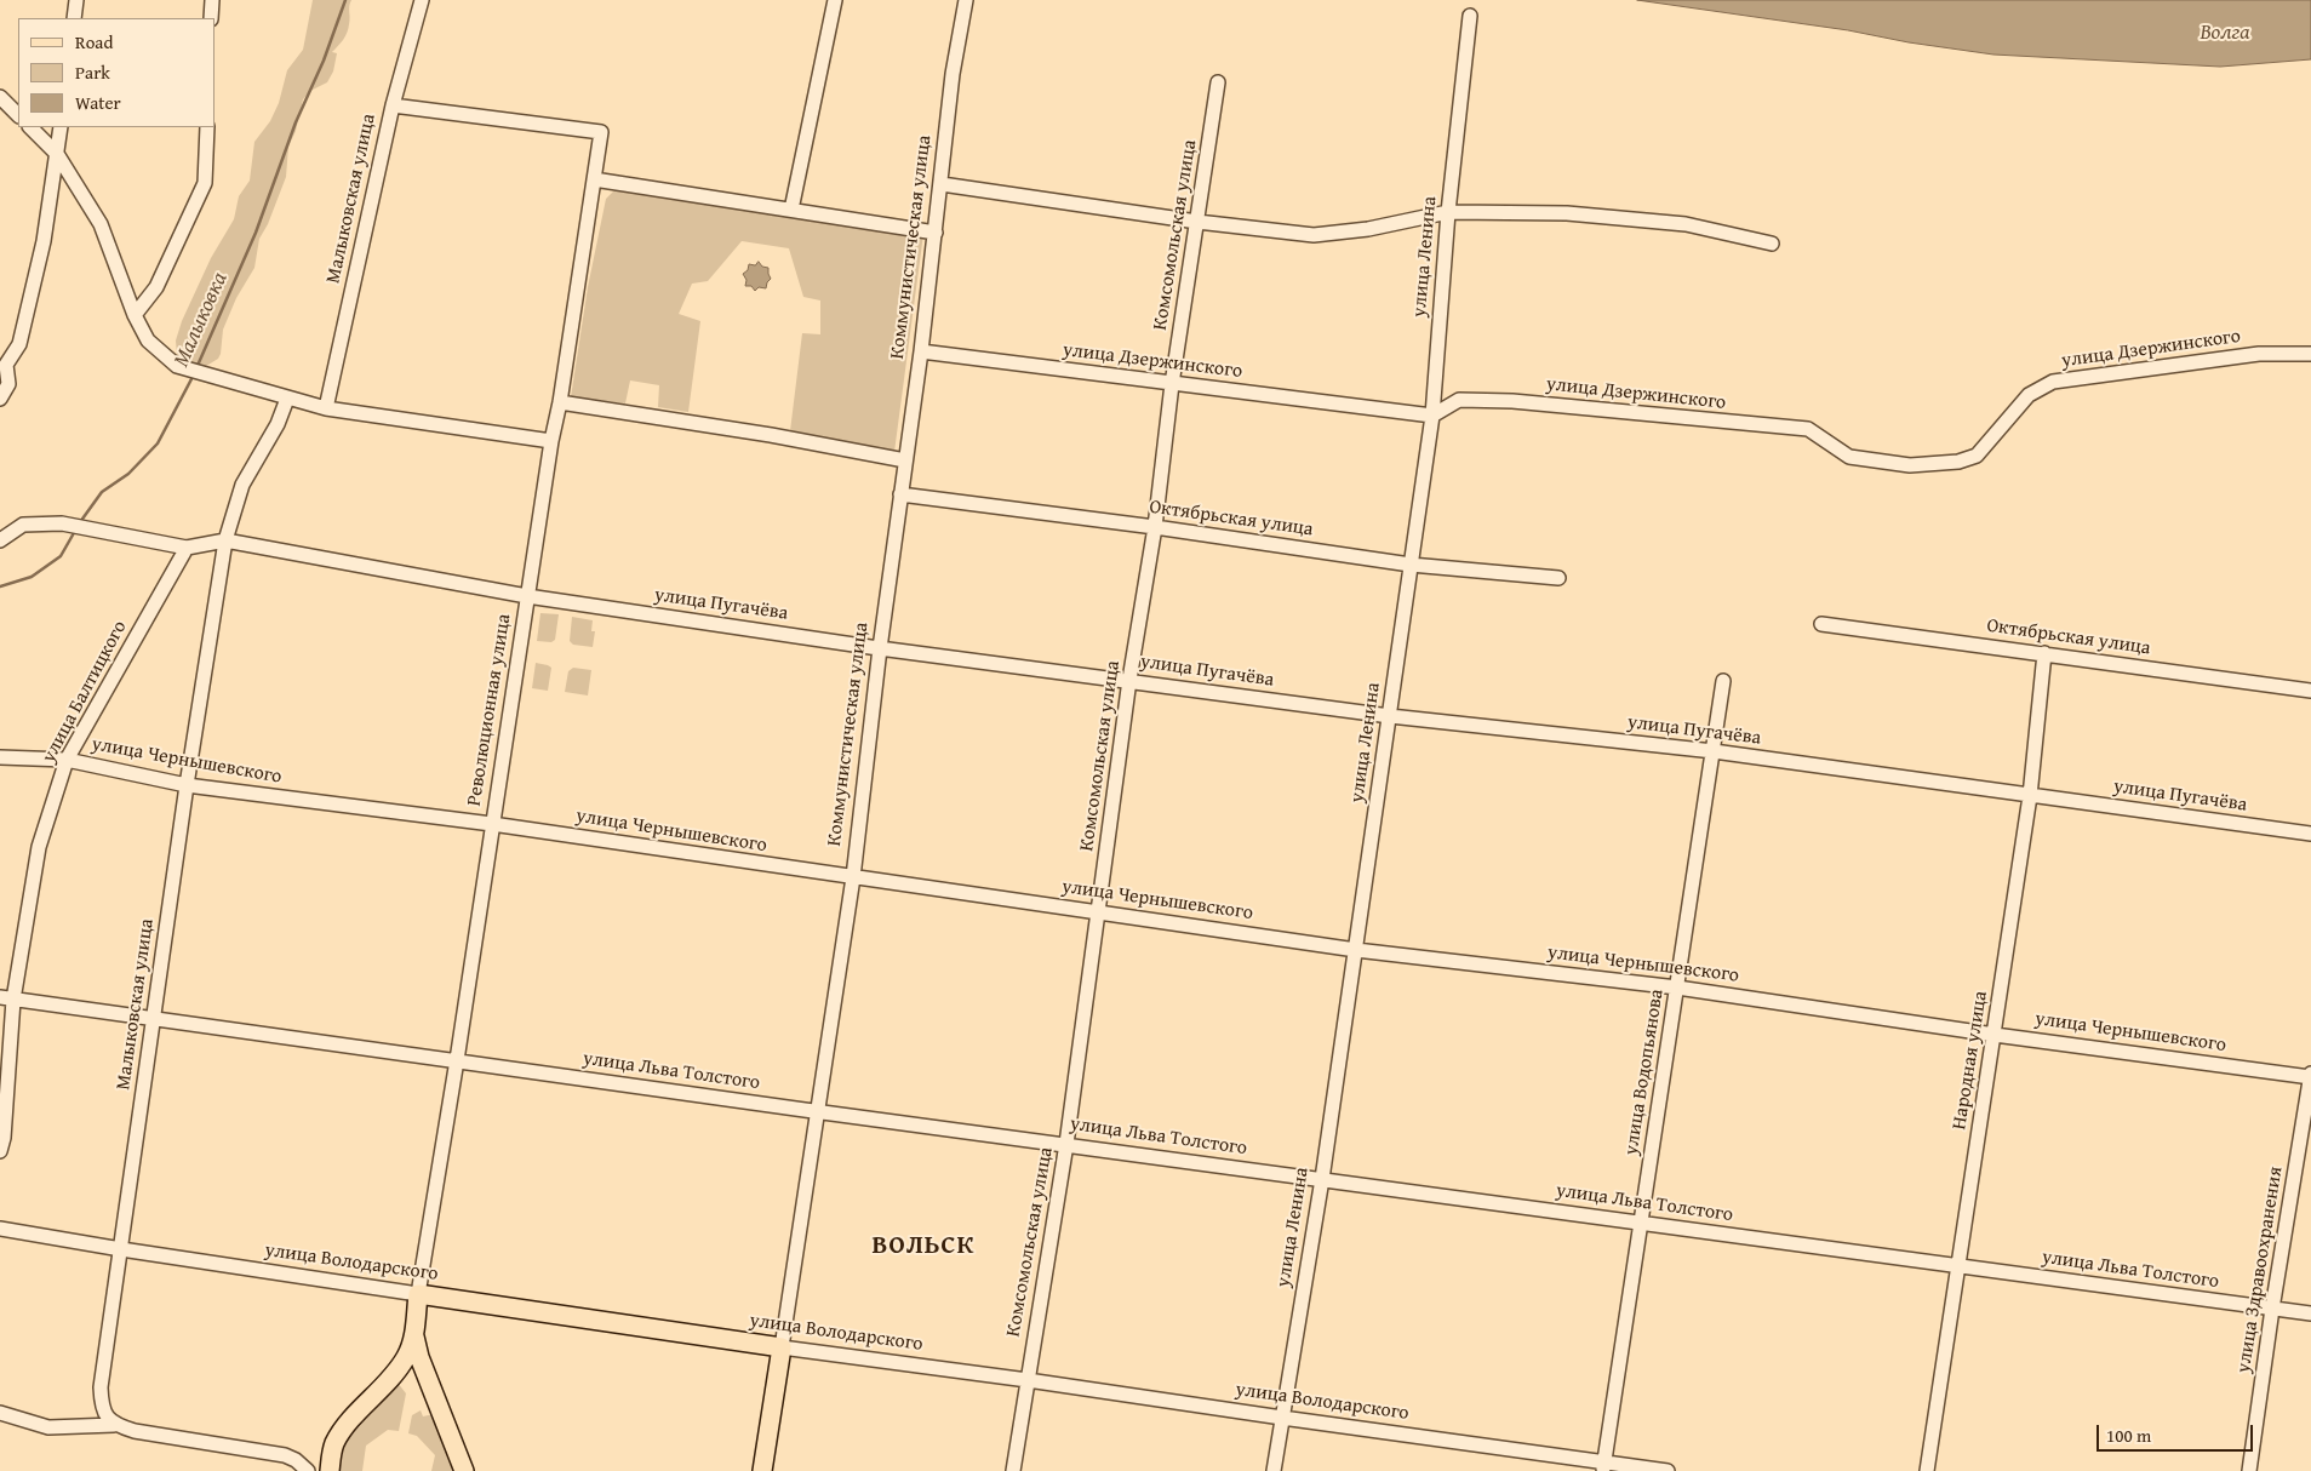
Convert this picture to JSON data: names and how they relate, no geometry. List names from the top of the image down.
{
  "streets": {
    "main road": ["Коммунистическая улица", "улица Володарского"],
    "street": [
      "Малыковская улица",
      "Комсомольская улица",
      "улица Ленина",
      "улица Дзержинского",
      "Октябрьская улица",
      "улица Пугачёва",
      "улица Балтицкого",
      "Революционная улица",
      "улица Чернышевского",
      "Народная улица",
      "улица Льва Толстого",
      "улица Водопьянова",
      "улица Здравоохранения"
    ]
  },
  "crossings": [
    ["Малыковская улица", "улица Пугачёва"],
    ["Малыковская улица", "Революционная улица"],
    ["Малыковская улица", "улица Чернышевского"],
    ["Малыковская улица", "улица Льва Толстого"],
    ["Малыковская улица", "улица Володарского"],
    ["Комсомольская улица", "улица Дзержинского"],
    ["Комсомольская улица", "Октябрьская улица"],
    ["Комсомольская улица", "улица Пугачёва"],
    ["Комсомольская улица", "улица Чернышевского"],
    ["Комсомольская улица", "улица Льва Толстого"],
    ["Комсомольская улица", "улица Володарского"],
    ["Коммунистическая улица", "улица Дзержинского"],
    ["Коммунистическая улица", "Октябрьская улица"],
    ["Коммунистическая улица", "улица Пугачёва"],
    ["Коммунистическая улица", "улица Чернышевского"],
    ["Коммунистическая улица", "улица Льва Толстого"],
    ["Коммунистическая улица", "улица Володарского"],
    ["улица Ленина", "улица Дзержинского"],
    ["улица Ленина", "Октябрьская улица"],
    ["улица Ленина", "улица Пугачёва"],
    ["улица Ленина", "улица Чернышевского"],
    ["улица Ленина", "улица Льва Толстого"],
    ["улица Ленина", "улица Володарского"],
    ["Октябрьская улица", "Народная улица"],
    ["улица Пугачёва", "улица Балтицкого"],
    ["улица Пугачёва", "Революционная улица"],
    ["улица Пугачёва", "Народная улица"],
    ["улица Пугачёва", "улица Водопьянова"],
    ["улица Балтицкого", "улица Чернышевского"],
    ["улица Балтицкого", "улица Льва Толстого"],
    ["Революционная улица", "улица Чернышевского"],
    ["Революционная улица", "улица Льва Толстого"],
    ["Революционная улица", "улица Володарского"],
    ["улица Чернышевского", "Народная улица"],
    ["улица Чернышевского", "улица Водопьянова"],
    ["улица Чернышевского", "улица Здравоохранения"],
    ["Народная улица", "улица Льва Толстого"],
    ["улица Льва Толстого", "улица Водопьянова"],
    ["улица Льва Толстого", "улица Здравоохранения"],
    ["улица Водопьянова", "улица Володарского"]
  ],
  "districts": ["ВОЛЬСК"],
  "water": ["Волга", "Малыковка"],
  "legend": ["Road", "Park", "Water"],
  "scale_bar": "100 m"
}
